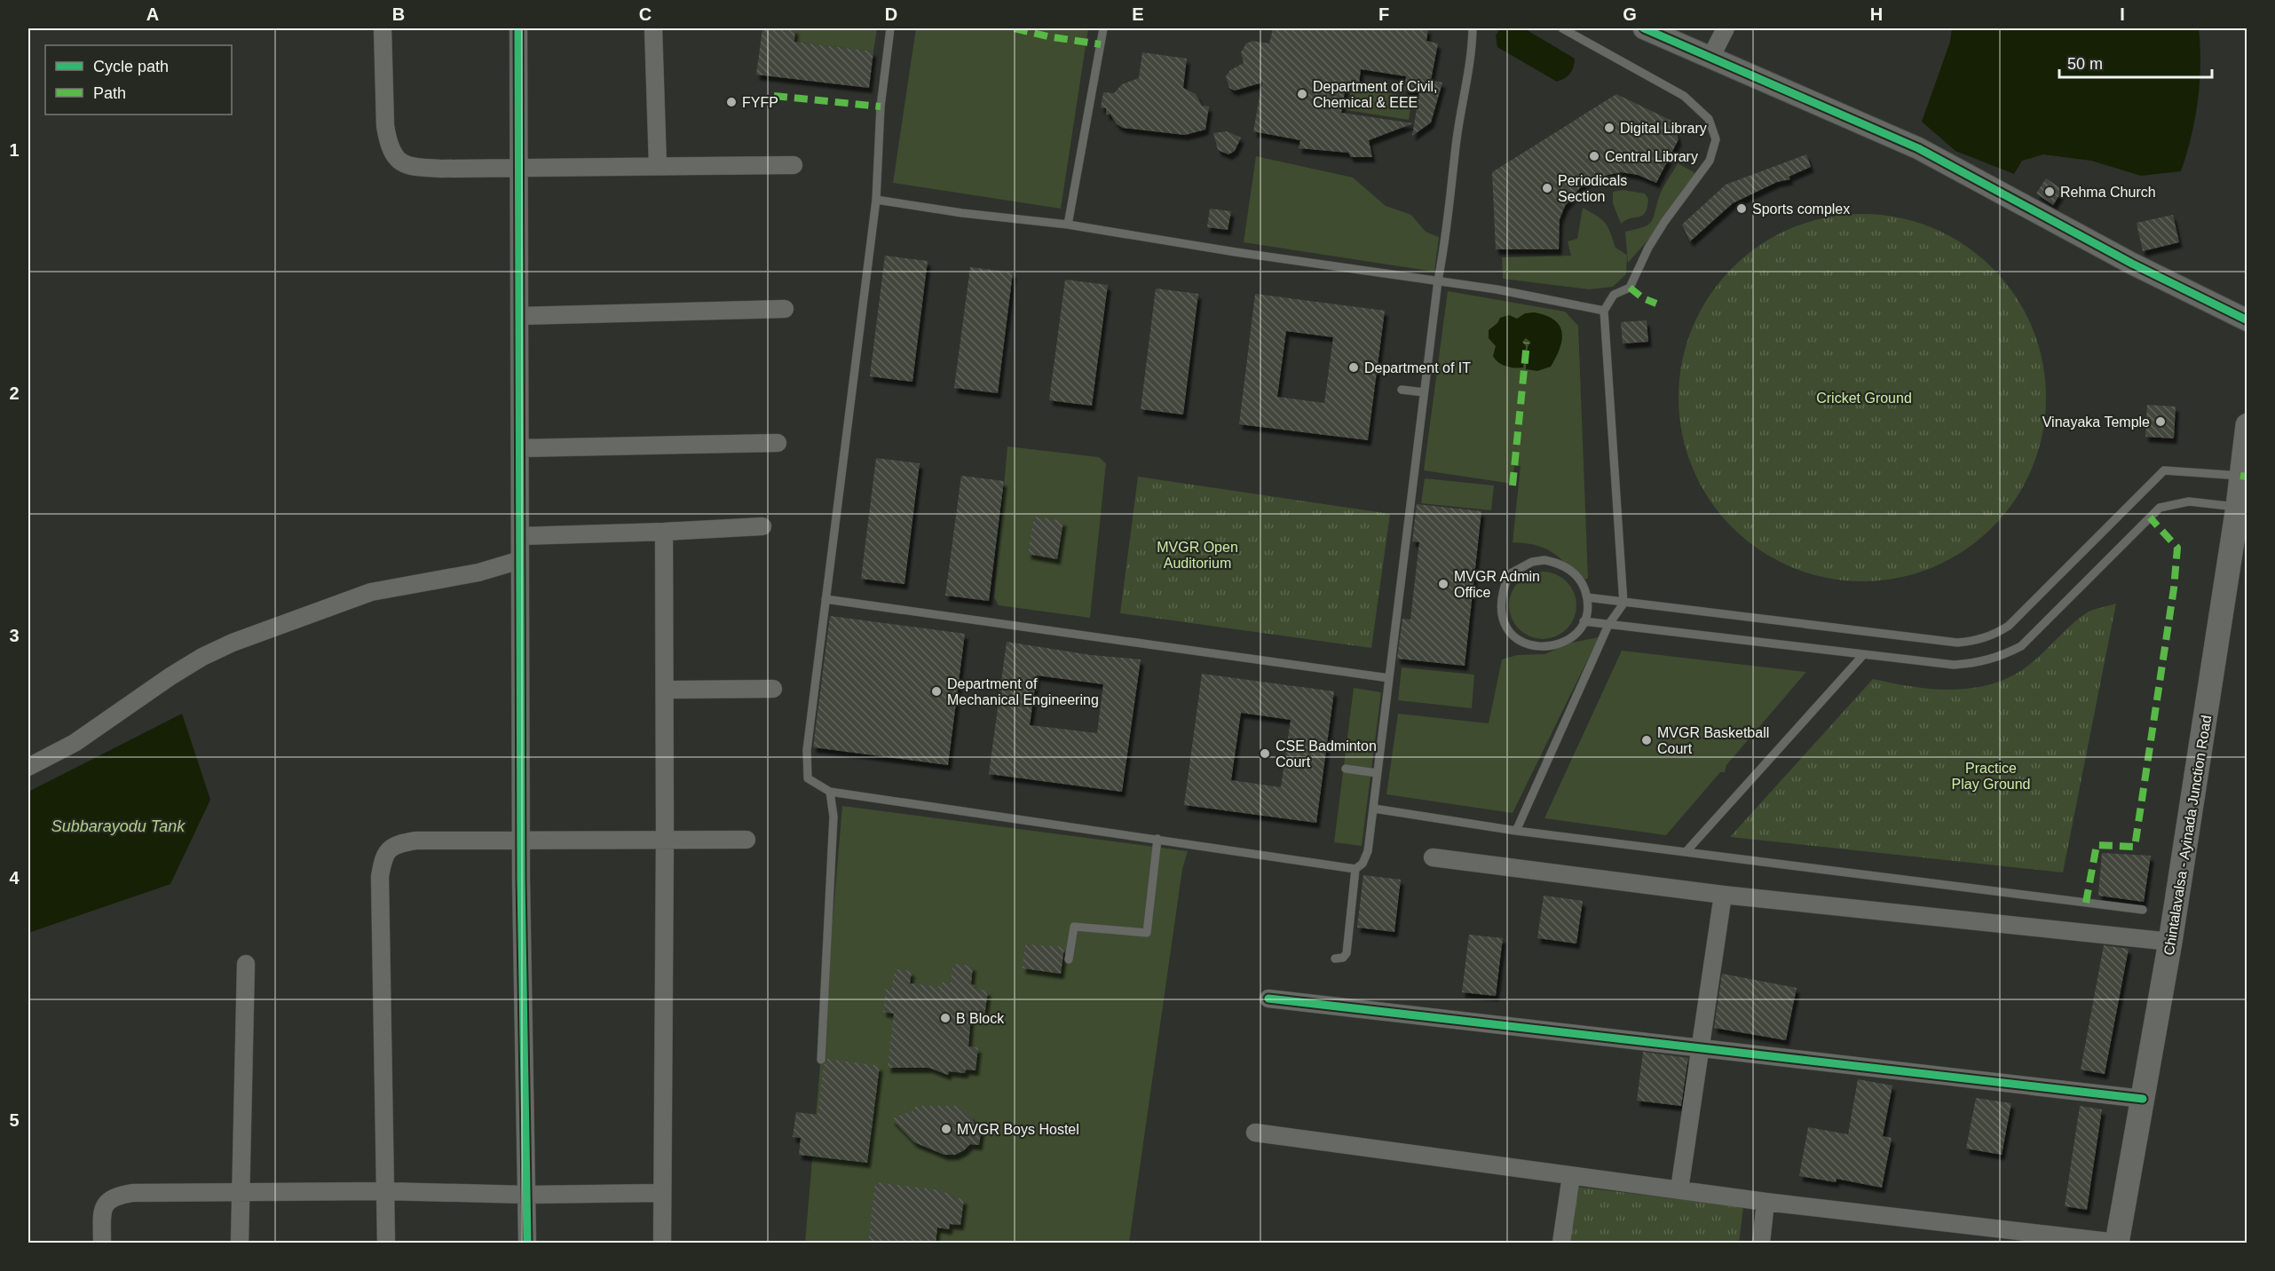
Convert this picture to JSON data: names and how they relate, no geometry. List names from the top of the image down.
{
  "streets": {
    "main road": ["Chintalavalsa - Ayinada Junction Road"]
  },
  "water": ["Subbarayodu Tank"],
  "parks": ["Cricket Ground", "MVGR Open Auditorium", "Practice Play Ground"],
  "places": [
    "Department of Civil, Chemical & EEE",
    "FYFP",
    "Digital Library",
    "Central Library",
    "Periodicals Section",
    "Rehma Church",
    "Sports complex",
    "Department of IT",
    "Vinayaka Temple",
    "MVGR Admin Office",
    "Department of Mechanical Engineering",
    "MVGR Basketball Court",
    "CSE Badminton Court",
    "B Block",
    "MVGR Boys Hostel"
  ],
  "legend": ["Cycle path", "Path"],
  "scale_bar": "50 m",
  "grid": {
    "columns": [
      "A",
      "B",
      "C",
      "D",
      "E",
      "F",
      "G",
      "H",
      "I"
    ],
    "rows": [
      "1",
      "2",
      "3",
      "4",
      "5"
    ]
  }
}
